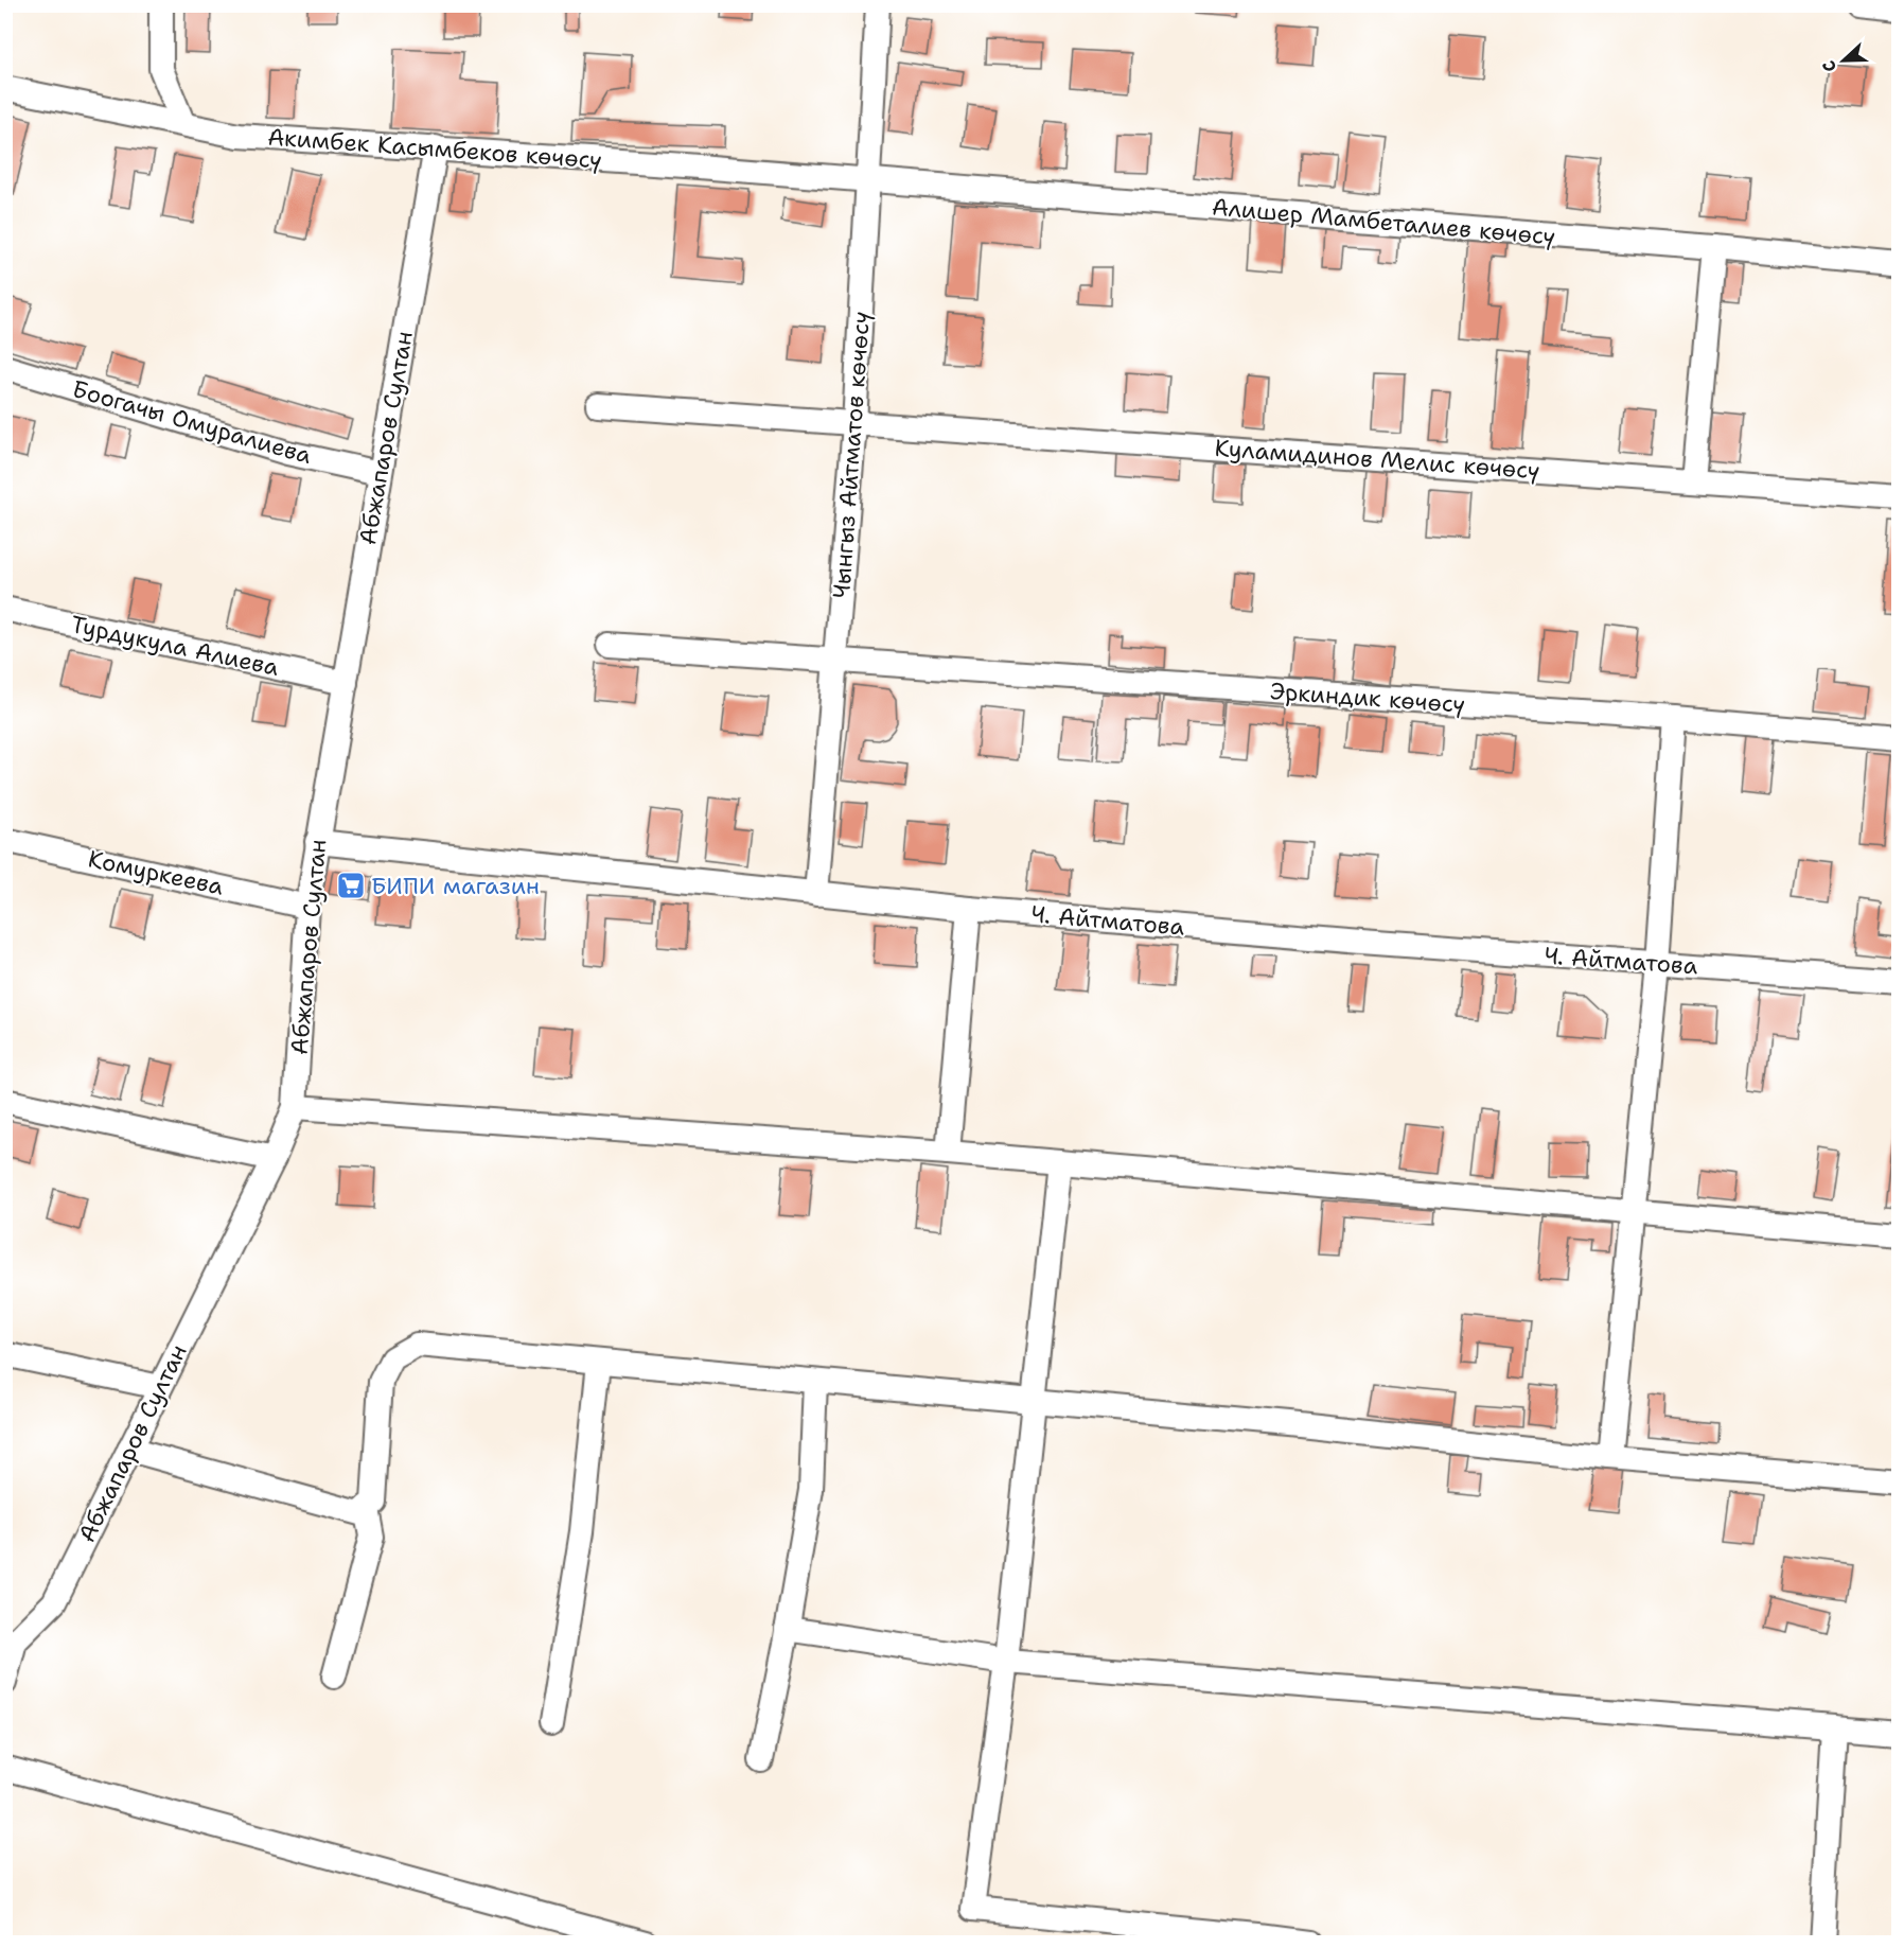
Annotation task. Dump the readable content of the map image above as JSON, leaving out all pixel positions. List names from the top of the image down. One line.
{"streets":{"street":["Акимбек Касымбеков көчөсү","Алишер Мамбеталиев көчөсү","Боогачы Омуралиева","Абжапаров Султан","Чынгыз Айтматов көчөсү","Куламидинов Мелис көчөсү","Турдукула Алиева","Эркиндик көчөсү","Комуркеева","Ч. Айтматова"]},"crossings":[["Акимбек Касымбеков көчөсү","Алишер Мамбеталиев көчөсү"],["Акимбек Касымбеков көчөсү","Абжапаров Султан"],["Акимбек Касымбеков көчөсү","Чынгыз Айтматов көчөсү"],["Алишер Мамбеталиев көчөсү","Чынгыз Айтматов көчөсү"],["Боогачы Омуралиева","Абжапаров Султан"],["Абжапаров Султан","Турдукула Алиева"],["Абжапаров Султан","Комуркеева"],["Абжапаров Султан","Ч. Айтматова"],["Чынгыз Айтматов көчөсү","Куламидинов Мелис көчөсү"],["Чынгыз Айтматов көчөсү","Эркиндик көчөсү"],["Чынгыз Айтматов көчөсү","Ч. Айтматова"]],"places":{"supermarket":["БИПИ магазин"]},"north":"left"}
